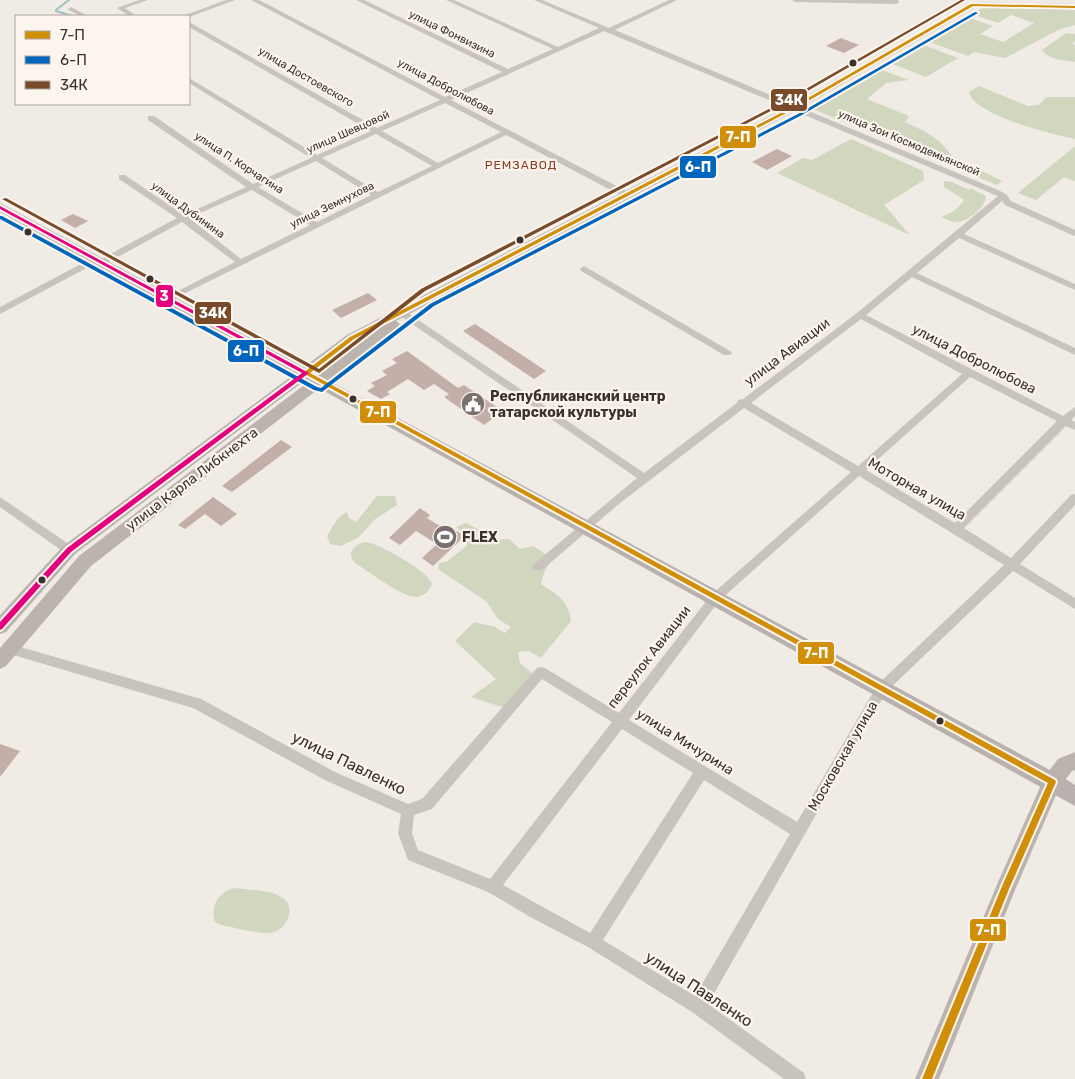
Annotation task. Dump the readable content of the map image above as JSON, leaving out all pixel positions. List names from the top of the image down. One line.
{"streets":{"main road":["улица Карла Либкнехта"],"street":["улица Фонвизина","улица Достоевского","улица Добролюбова","улица Шевцовой","улица Зои Космодемьянской","улица П. Корчагина","улица Земнухова","улица Дубинина","улица Авиации","Моторная улица","переулок Авиации","улица Мичурина","Московская улица","улица Павленко"]},"crossings":[["улица Фонвизина","улица Шевцовой"],["улица Достоевского","улица Шевцовой"],["улица Достоевского","улица Земнухова"],["улица Добролюбова","улица Шевцовой"],["улица Добролюбова","улица Земнухова"],["улица Добролюбова","улица Авиации"],["улица Добролюбова","улица Карла Либкнехта"],["улица Добролюбова","переулок Авиации"],["улица Шевцовой","улица Зои Космодемьянской"],["улица Шевцовой","улица П. Корчагина"],["улица Шевцовой","улица Дубинина"],["улица Зои Космодемьянской","улица Авиации"],["улица Зои Космодемьянской","улица Карла Либкнехта"],["улица П. Корчагина","улица Земнухова"],["улица Земнухова","улица Дубинина"],["улица Авиации","Моторная улица"],["улица Карла Либкнехта","улица Павленко"],["Моторная улица","переулок Авиации"],["Моторная улица","Московская улица"],["переулок Авиации","улица Мичурина"],["переулок Авиации","улица Павленко"],["улица Мичурина","Московская улица"],["улица Мичурина","улица Павленко"],["Московская улица","улица Павленко"]],"districts":["РЕМЗАВОД"],"places":{"public building":["Республиканский центр татарской культуры"],"sports":["FLEX"]},"lines":["transit line 34К","transit line 7-П","transit line 6-П","transit line 3"],"legend":["7-П","6-П","34К"]}
